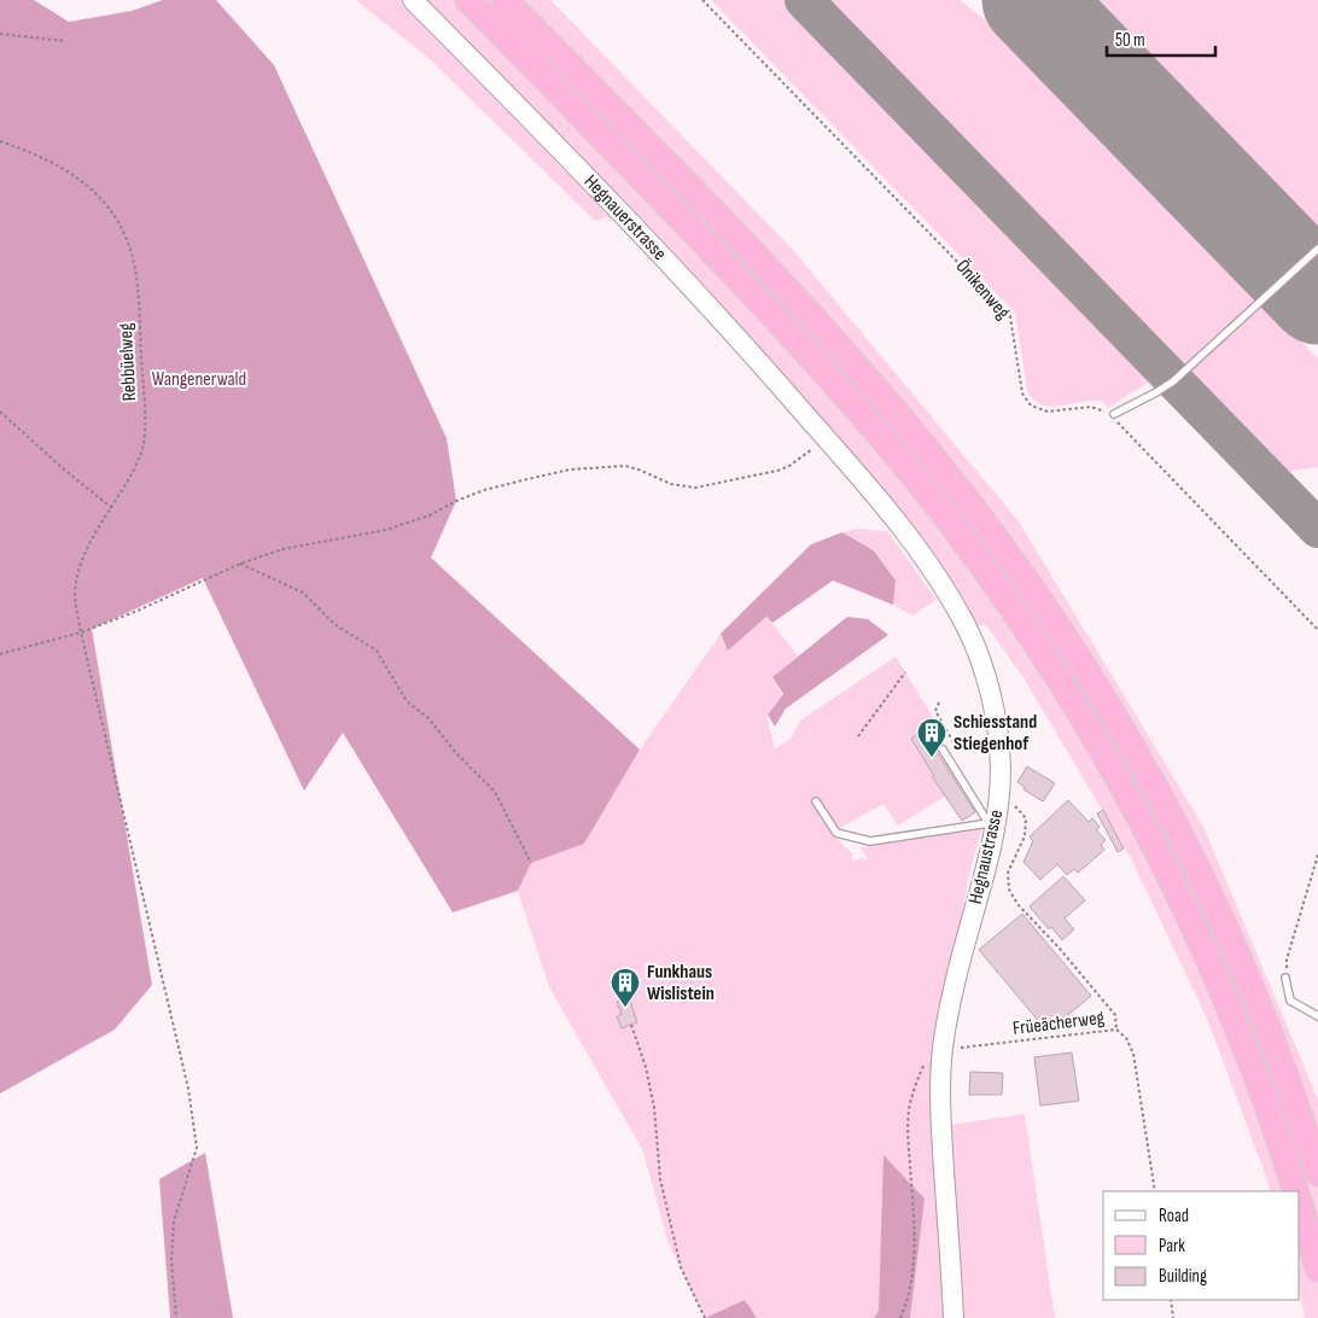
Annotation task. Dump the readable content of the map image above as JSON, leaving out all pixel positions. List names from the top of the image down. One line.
{"streets":{"street":["Hegnauerstrasse","Hegnaustrasse"],"path":["Önikenweg","Rebbüelweg","Früeächerweg"]},"crossings":[["Hegnauerstrasse","Hegnaustrasse"],["Hegnaustrasse","Früeächerweg"]],"parks":["Wangenerwald"],"places":{"building":["Schiesstand Stiegenhof","Funkhaus Wislistein"]},"legend":["Road","Park","Building"],"scale_bar":"50 m"}
